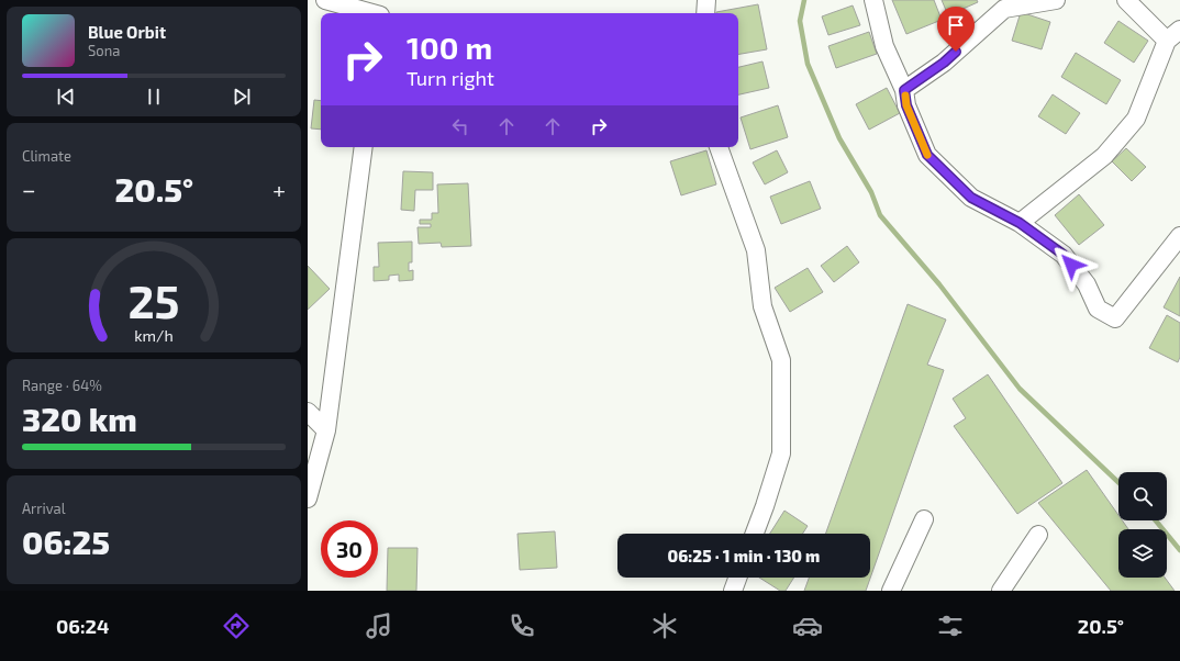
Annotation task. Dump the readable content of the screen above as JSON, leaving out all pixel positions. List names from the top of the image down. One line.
{"page":{"turn":["100 m","Turn right"],"song":["Blue Orbit","Sona"],"tile":["Climate",["Range · 64%","320 km"],["Arrival","06:25"]],"heat":["−","20.5°","+"],"limit":"30","trip":"06:25 · 1 min · 130 m","tabs":["06:24","20.5°"],"gauge":["25","km/h"]}}
